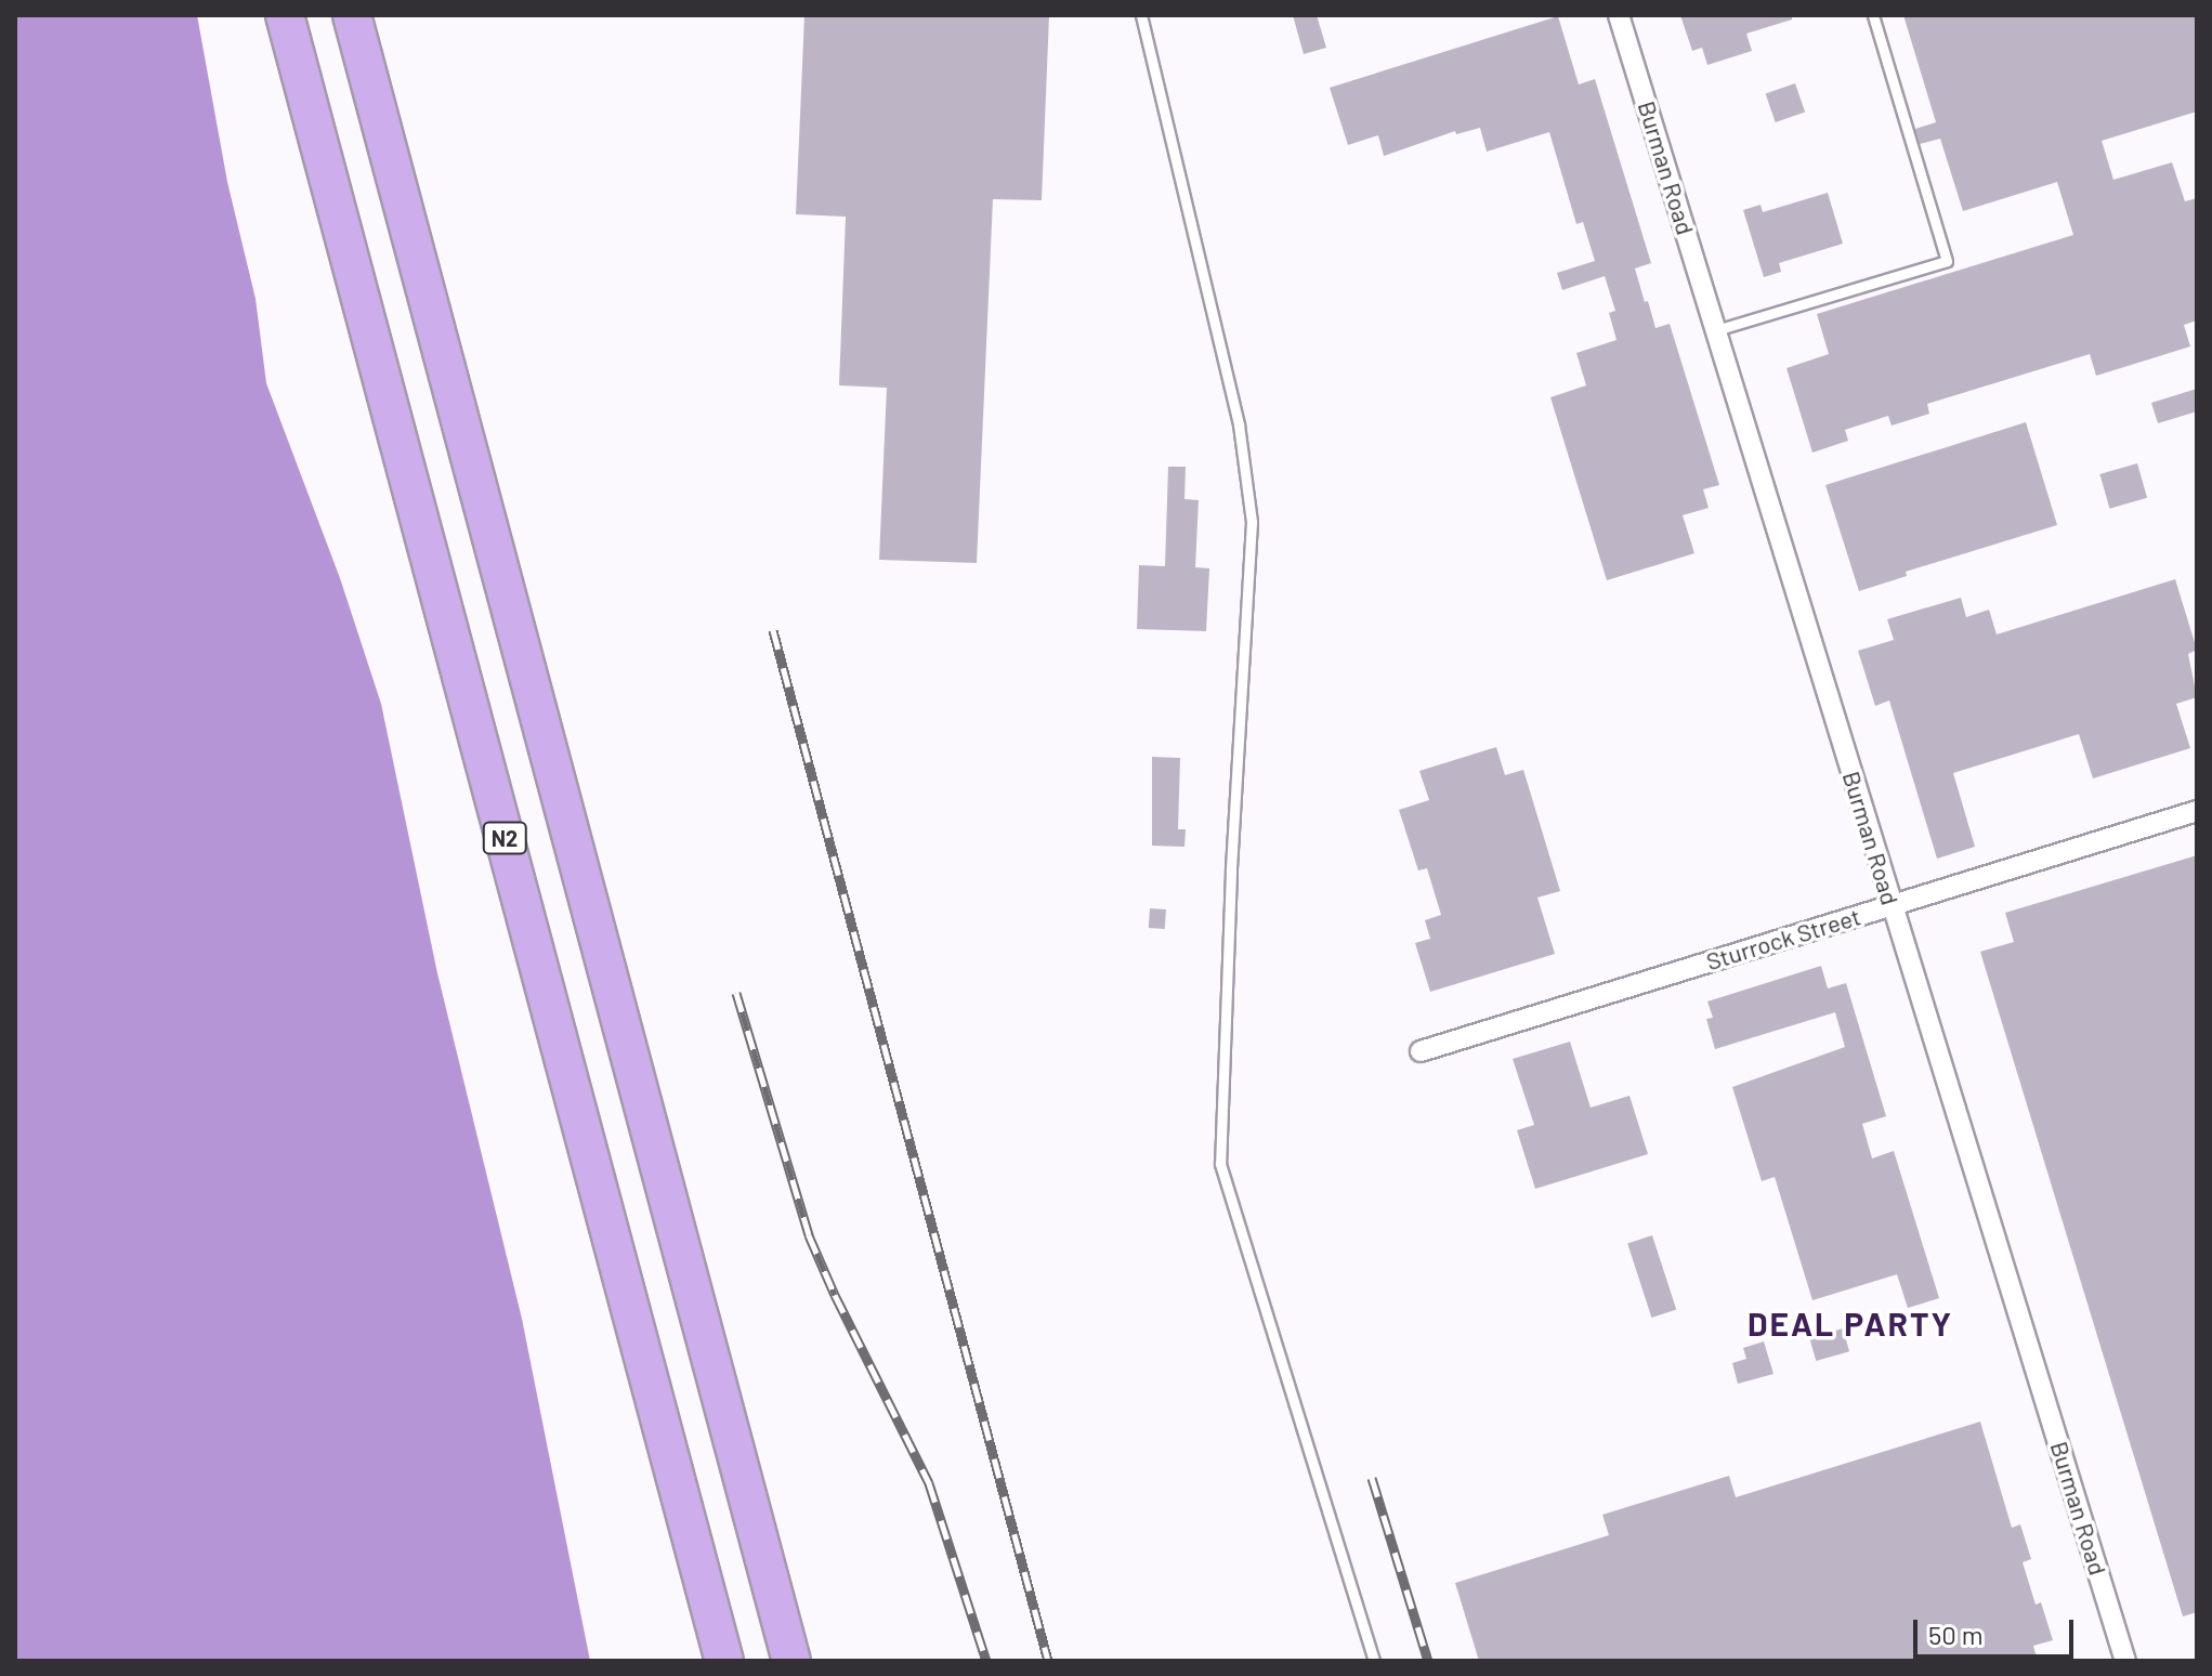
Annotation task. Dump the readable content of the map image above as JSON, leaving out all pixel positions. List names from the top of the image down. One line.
{"streets":{"highway":["N2"],"street":["Burman Road","Sturrock Street"]},"crossings":[["Burman Road","Sturrock Street"]],"districts":["DEAL PARTY"],"scale_bar":"50 m"}
